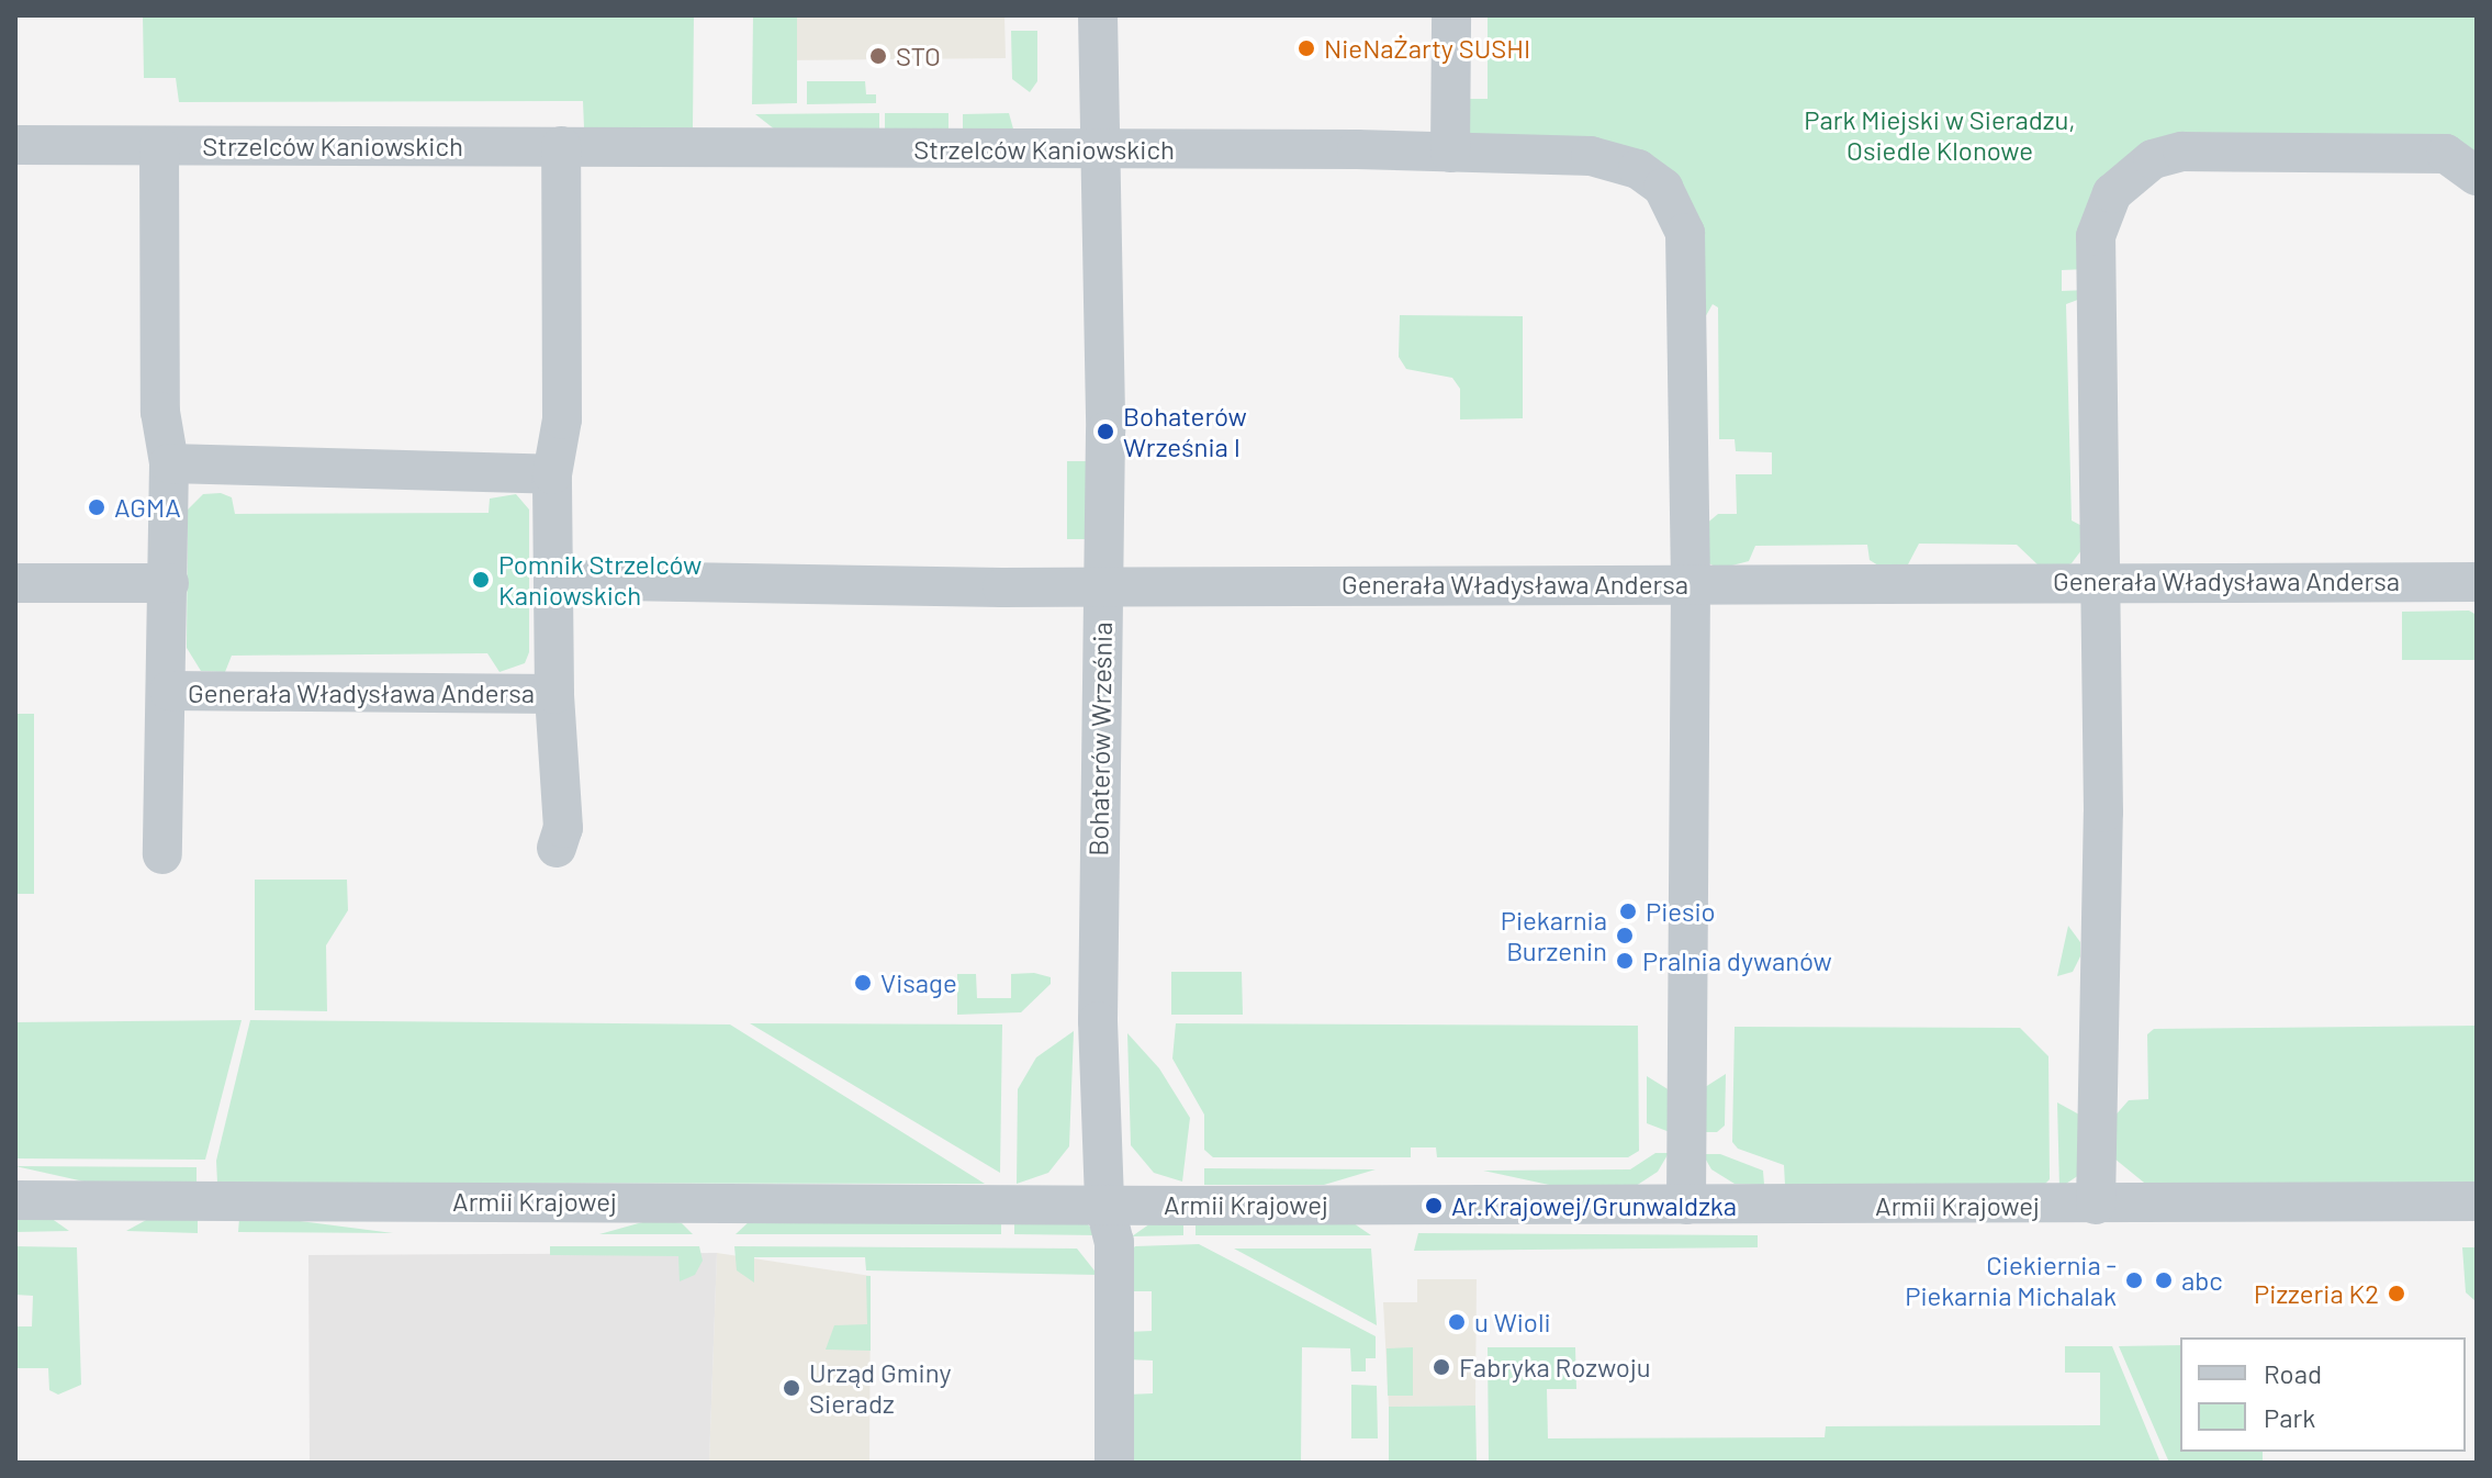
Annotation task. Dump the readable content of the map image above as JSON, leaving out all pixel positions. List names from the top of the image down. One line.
{"streets":{"street":["Strzelców Kaniowskich","Generała Władysława Andersa","Bohaterów Września","Armii Krajowej"]},"crossings":[["Strzelców Kaniowskich","Generała Władysława Andersa"],["Strzelców Kaniowskich","Bohaterów Września"],["Strzelców Kaniowskich","Armii Krajowej"],["Generała Władysława Andersa","Bohaterów Września"],["Bohaterów Września","Armii Krajowej"]],"parks":["Park Miejski w Sieradzu, Osiedle Klonowe"],"places":["NieNaŻarty SUSHI","STO","Bohaterów Września I","AGMA","Pomnik Strzelców Kaniowskich","Piesio","Piekarnia Burzenin","Pralnia dywanów","Visage","Ar.Krajowej/Grunwaldzka","Ciekiernia - Piekarnia Michalak","abc","Pizzeria K2","u Wioli","Fabryka Rozwoju","Urząd Gminy Sieradz"],"legend":["Road","Park"]}
